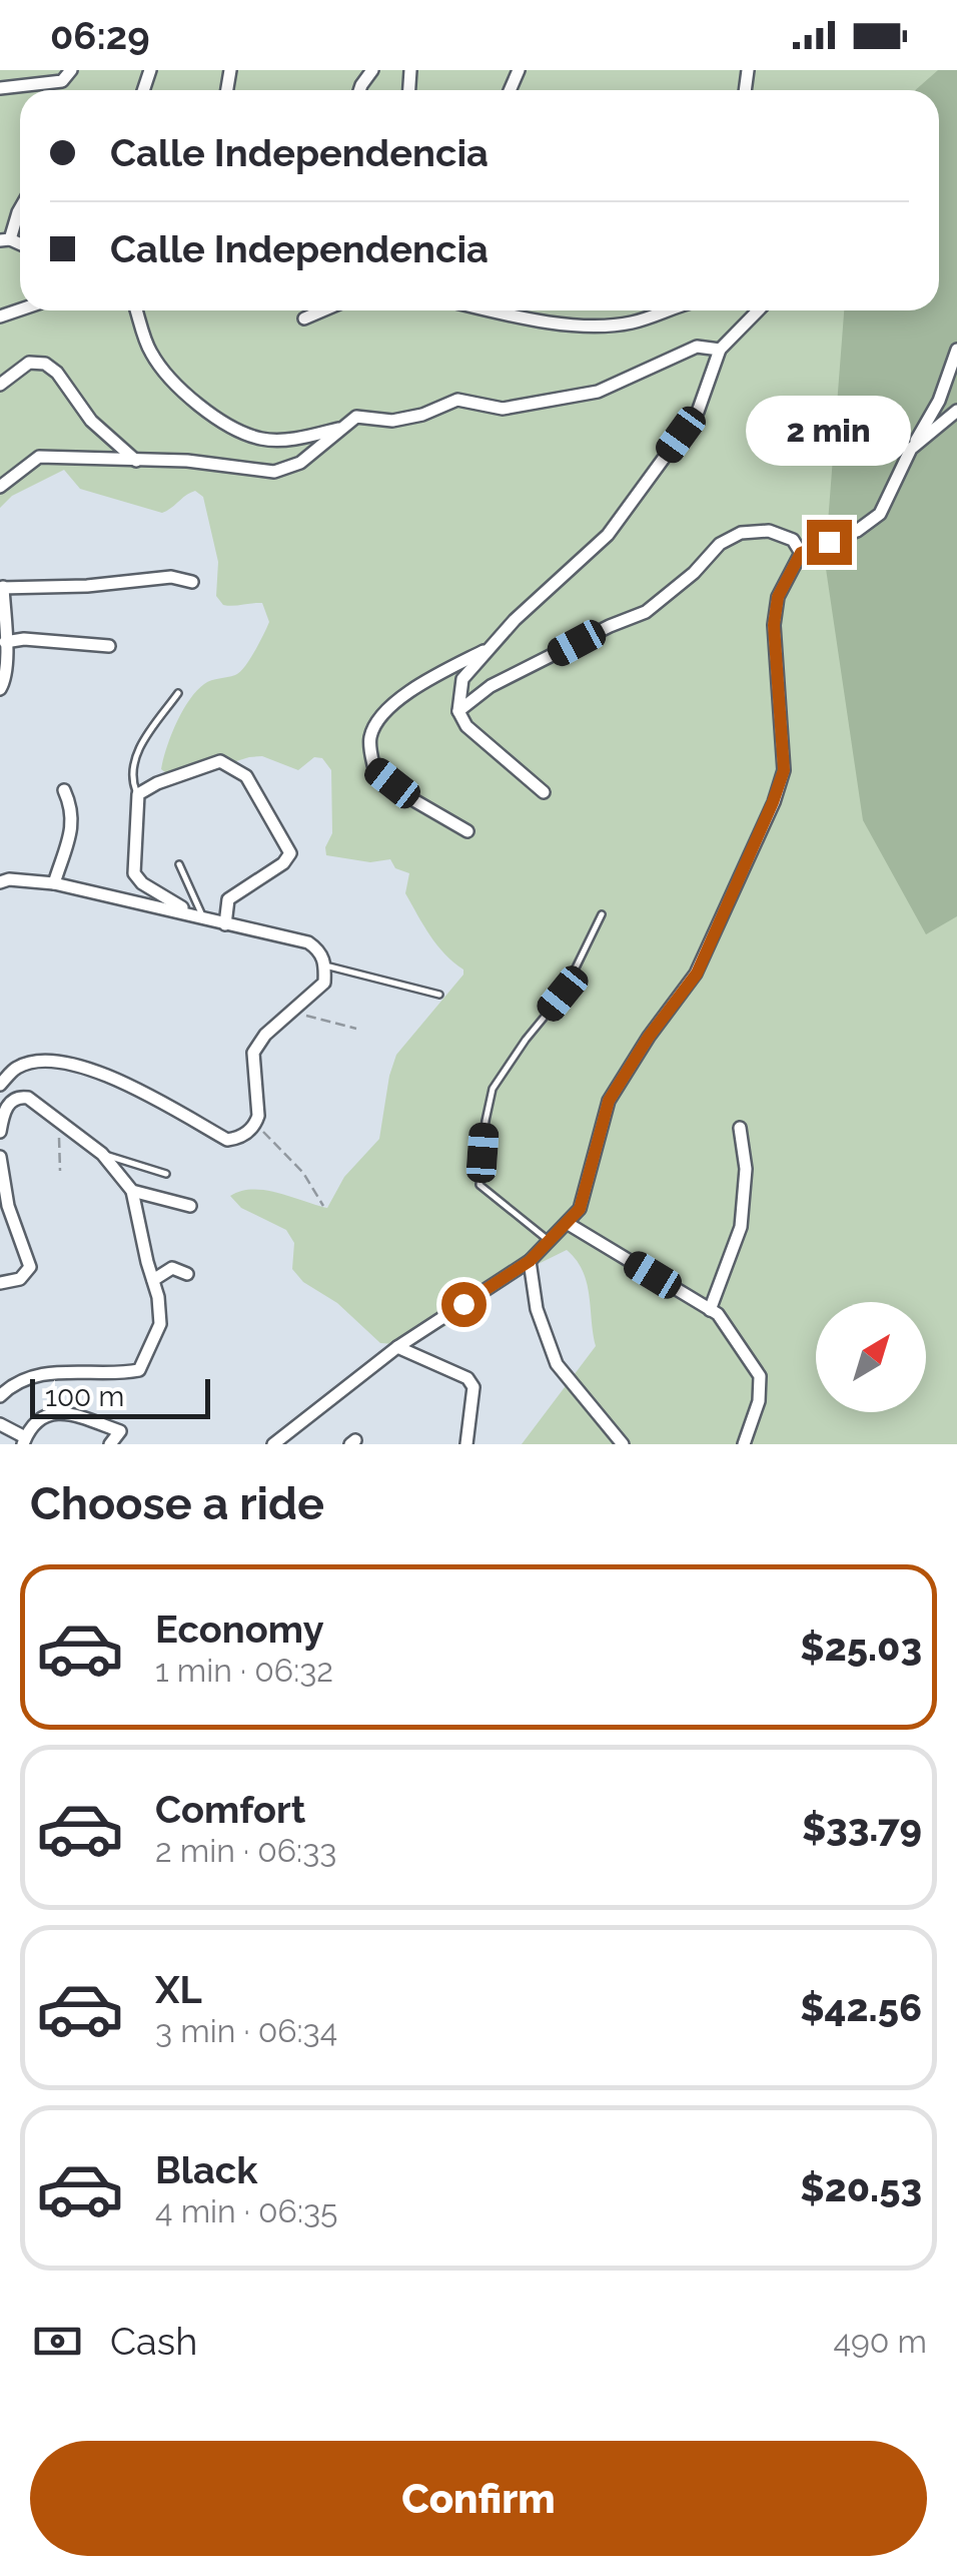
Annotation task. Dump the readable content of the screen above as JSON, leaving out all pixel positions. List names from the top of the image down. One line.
{"scale_bar":"100 m","north":"top right","page":{"status":"06:29","banner":["Calle Independencia","Calle Independencia"],"bubble":"2 min","scale":"100 m","heading":"Choose a ride","list":[{"name":"Economy","note":"1 min · 06:32","value":"$25.03"},{"name":"Comfort","note":"2 min · 06:33","value":"$33.79"},{"name":"XL","note":"3 min · 06:34","value":"$42.56"},{"name":"Black","note":"4 min · 06:35","value":"$20.53"}],"pay":["Cash","490 m"],"buttons":"Confirm"}}
